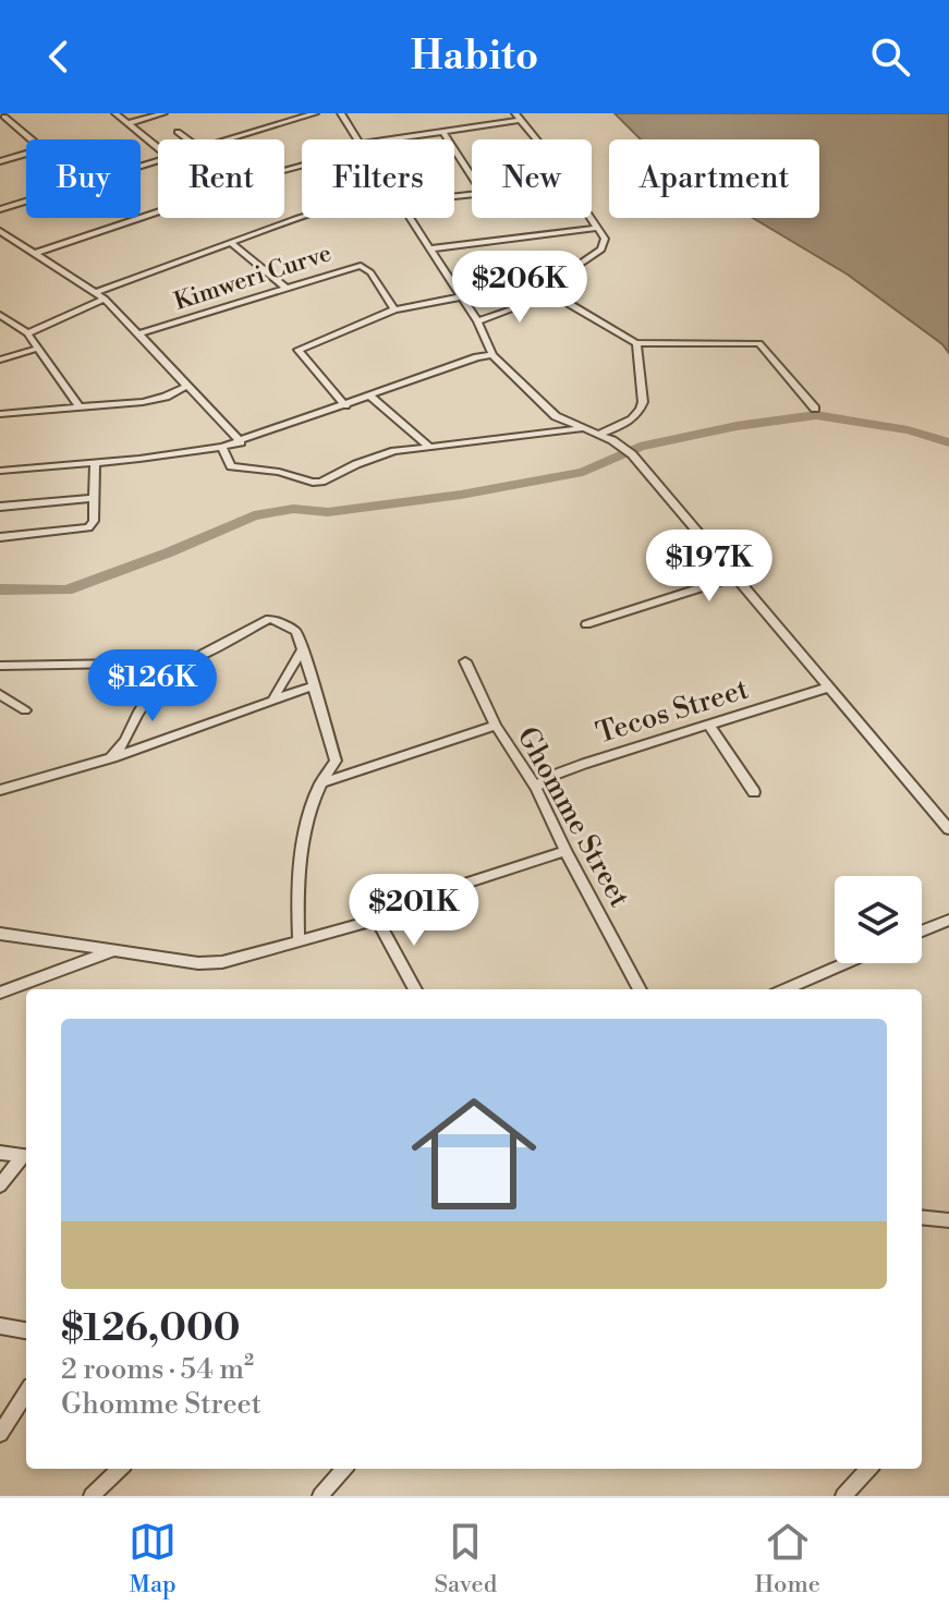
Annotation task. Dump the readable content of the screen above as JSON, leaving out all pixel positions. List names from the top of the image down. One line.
{"streets":{"street":["Kimweri Curve","Tecos Street","Ghomme Street"]},"crossings":[["Tecos Street","Ghomme Street"]],"page":{"header":"Habito","chip":["Buy","Rent","Filters","New","Apartment"],"price":["$206K","$197K","$126K","$201K"],"list":[{"name":"$126,000","note":"2 rooms · 54 m² · Ghomme Street"}],"tabs":["Map","Saved","Home"]}}
